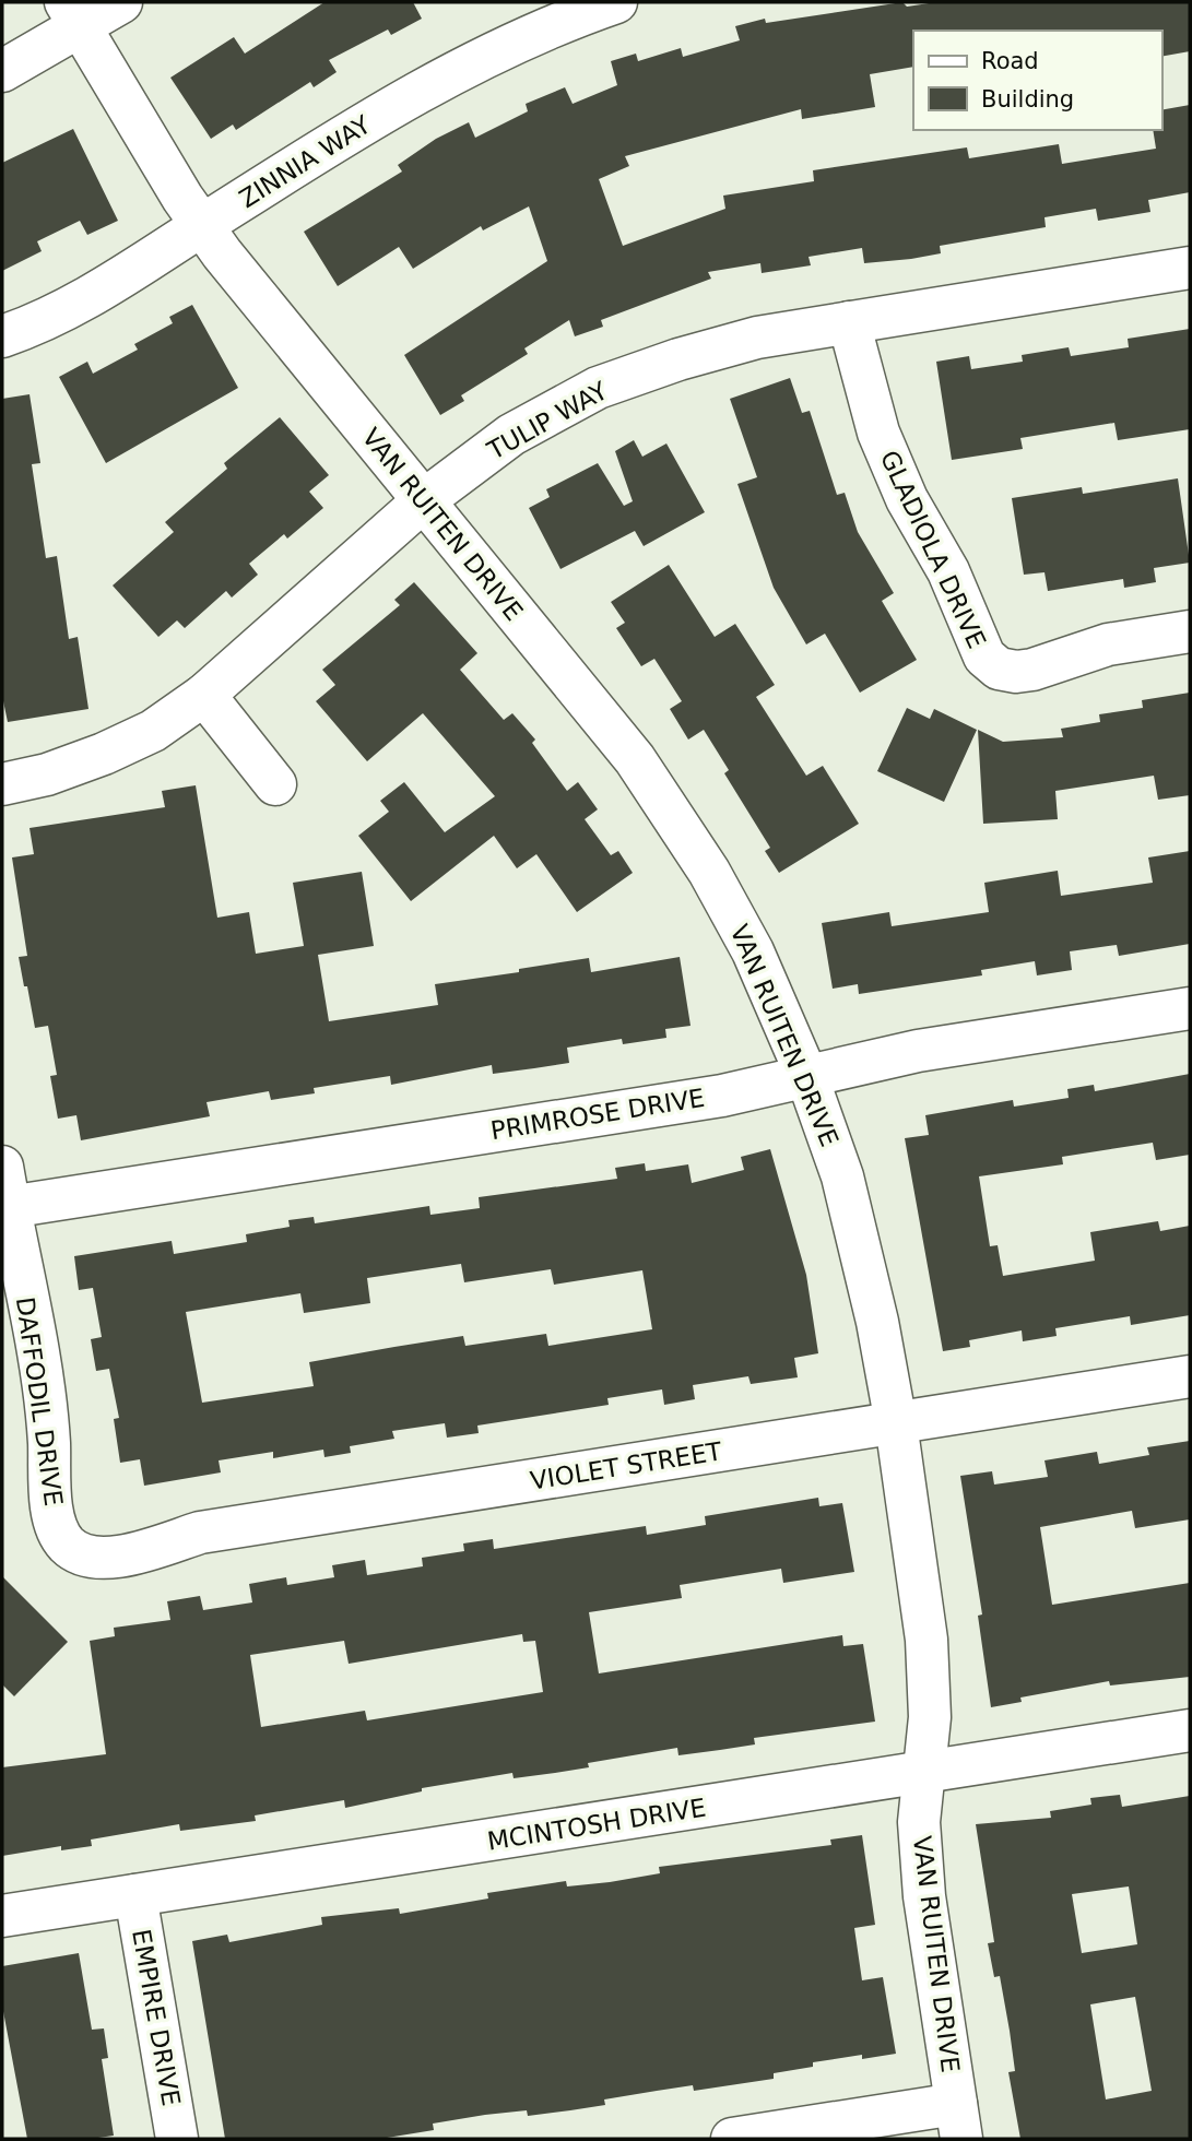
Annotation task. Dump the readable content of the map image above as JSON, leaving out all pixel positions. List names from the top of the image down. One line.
{"streets":{"street":["ZINNIA WAY","TULIP WAY","VAN RUITEN DRIVE","GLADIOLA DRIVE","PRIMROSE DRIVE","DAFFODIL DRIVE","VIOLET STREET","MCINTOSH DRIVE","EMPIRE DRIVE"]},"crossings":[["ZINNIA WAY","VAN RUITEN DRIVE"],["TULIP WAY","VAN RUITEN DRIVE"],["TULIP WAY","GLADIOLA DRIVE"],["VAN RUITEN DRIVE","PRIMROSE DRIVE"],["VAN RUITEN DRIVE","VIOLET STREET"],["VAN RUITEN DRIVE","MCINTOSH DRIVE"],["PRIMROSE DRIVE","DAFFODIL DRIVE"],["DAFFODIL DRIVE","VIOLET STREET"],["MCINTOSH DRIVE","EMPIRE DRIVE"]],"legend":["Road","Building"]}
